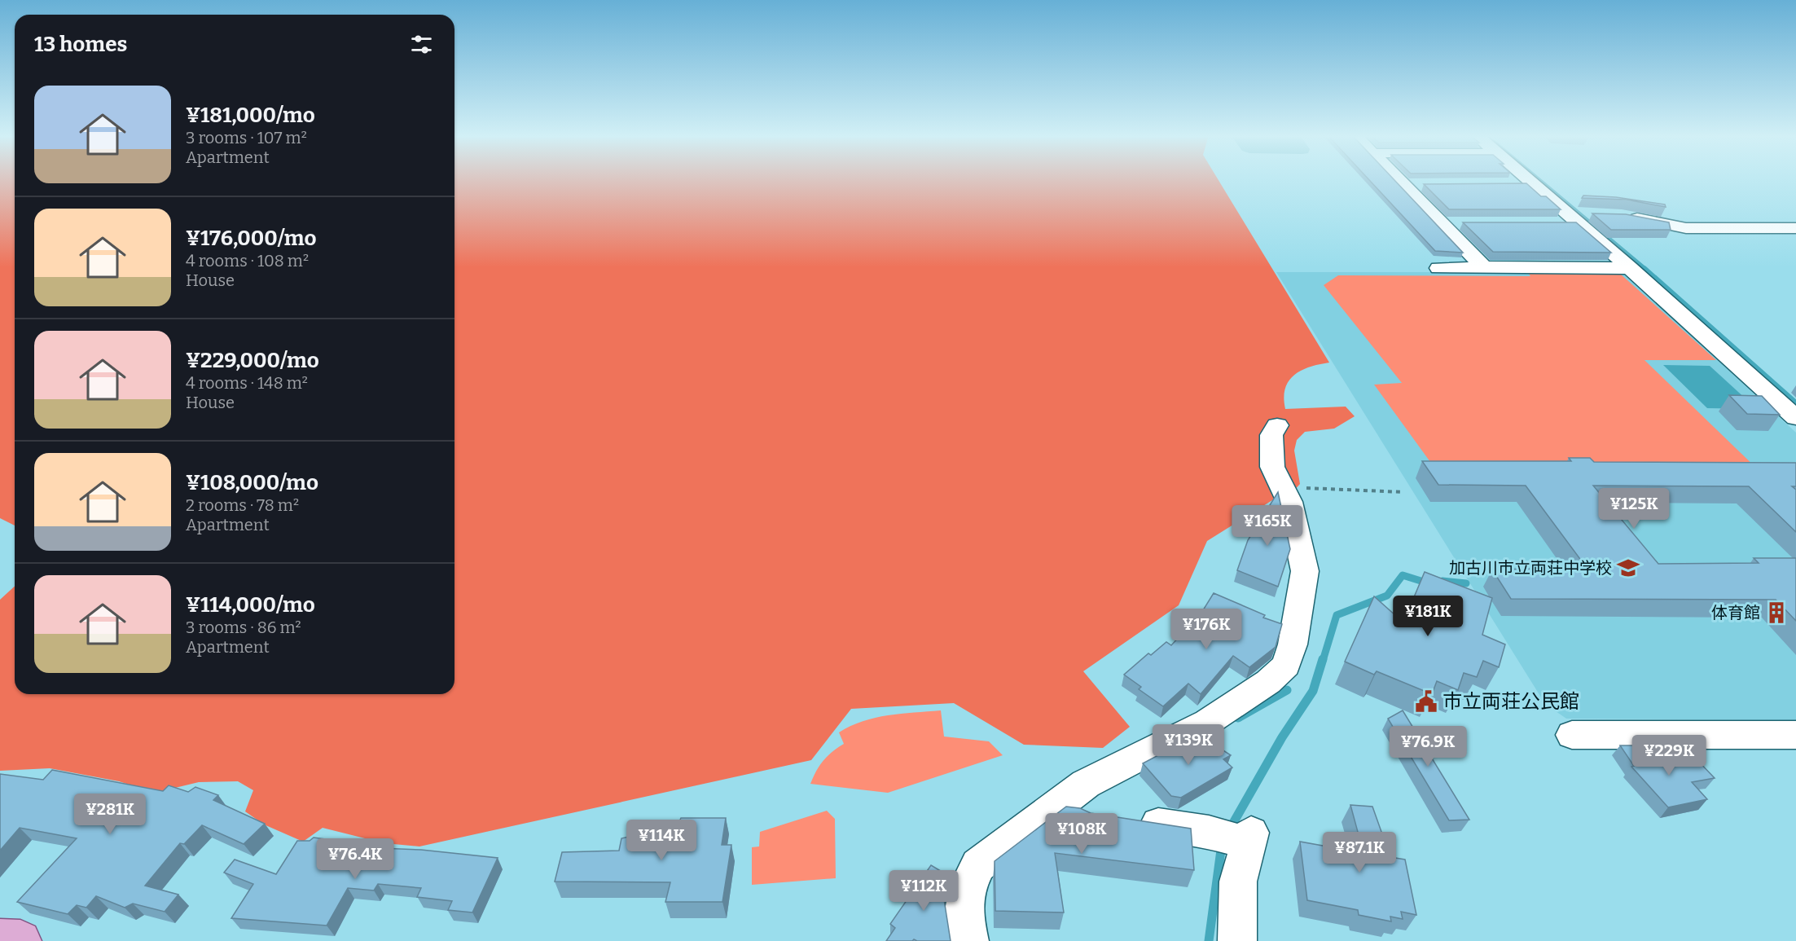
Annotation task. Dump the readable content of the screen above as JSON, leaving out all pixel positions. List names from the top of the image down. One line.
{"places":{"school or university":["加古川市立両荘中学校"],"building":["体育館"],"public building":["市立両荘公民館"]},"page":{"heading":"13 homes","list":[{"name":"¥181,000/mo","note":"3 rooms · 107 m² · Apartment"},{"name":"¥176,000/mo","note":"4 rooms · 108 m² · House"},{"name":"¥229,000/mo","note":"4 rooms · 148 m² · House"},{"name":"¥108,000/mo","note":"2 rooms · 78 m² · Apartment"},{"name":"¥114,000/mo","note":"3 rooms · 86 m² · Apartment"}],"price":["¥125K","¥165K","¥181K","¥176K","¥139K","¥76.9K","¥229K","¥281K","¥108K","¥114K","¥87.1K","¥76.4K","¥112K"]}}
